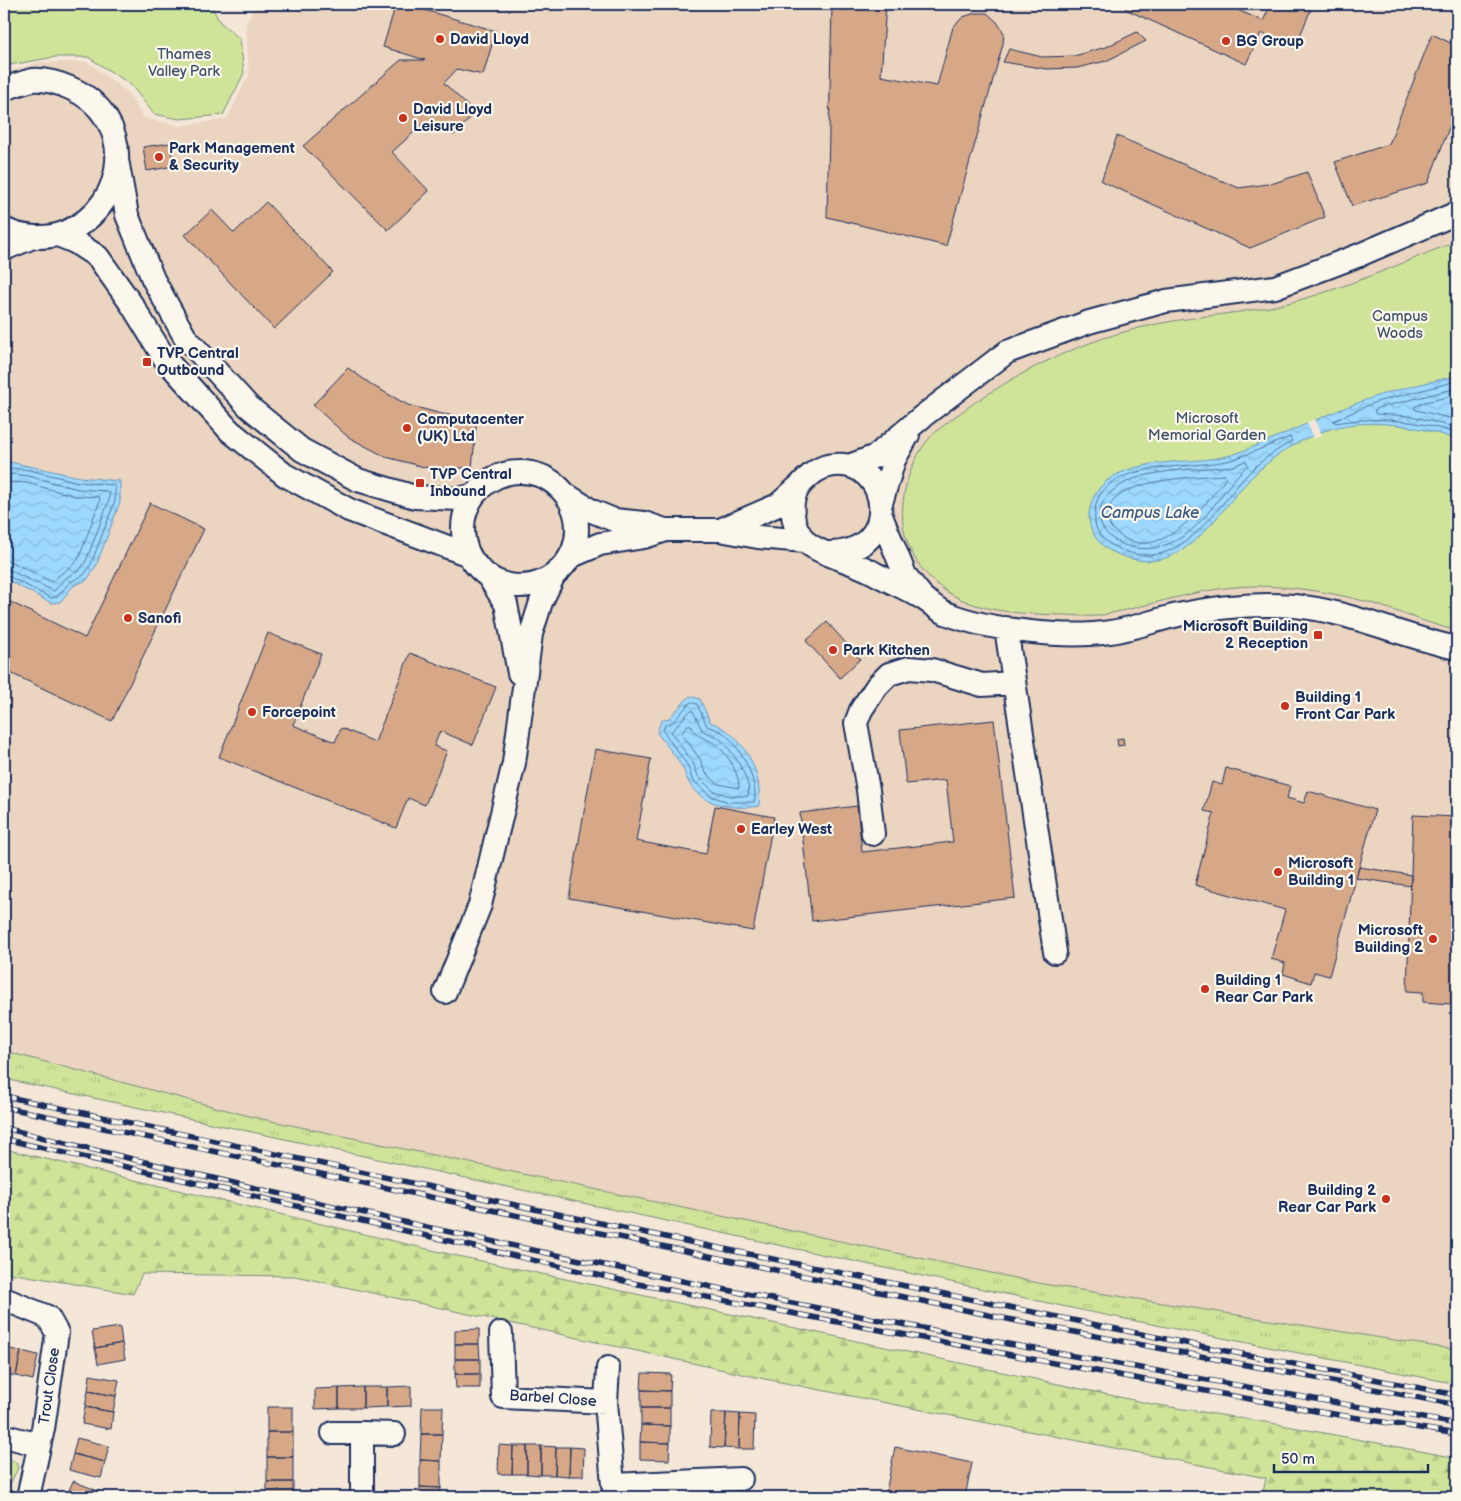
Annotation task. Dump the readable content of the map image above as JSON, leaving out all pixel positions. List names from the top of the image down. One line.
{"streets":{"street":["Trout Close","Barbel Close"]},"water":["Campus Lake"],"parks":["Thames Valley Park","Campus Woods","Microsoft Memorial Garden"],"places":{"other":["David Lloyd","BG Group","David Lloyd Leisure","Park Management & Security","Computacenter (UK) Ltd","Sanofi","Park Kitchen","Building 1 Front Car Park","Forcepoint","Earley West","Microsoft Building 1","Microsoft Building 2","Building 1 Rear Car Park","Building 2 Rear Car Park"],"transit":["TVP Central Outbound","TVP Central Inbound","Microsoft Building 2 Reception"]},"scale_bar":"50 m"}
